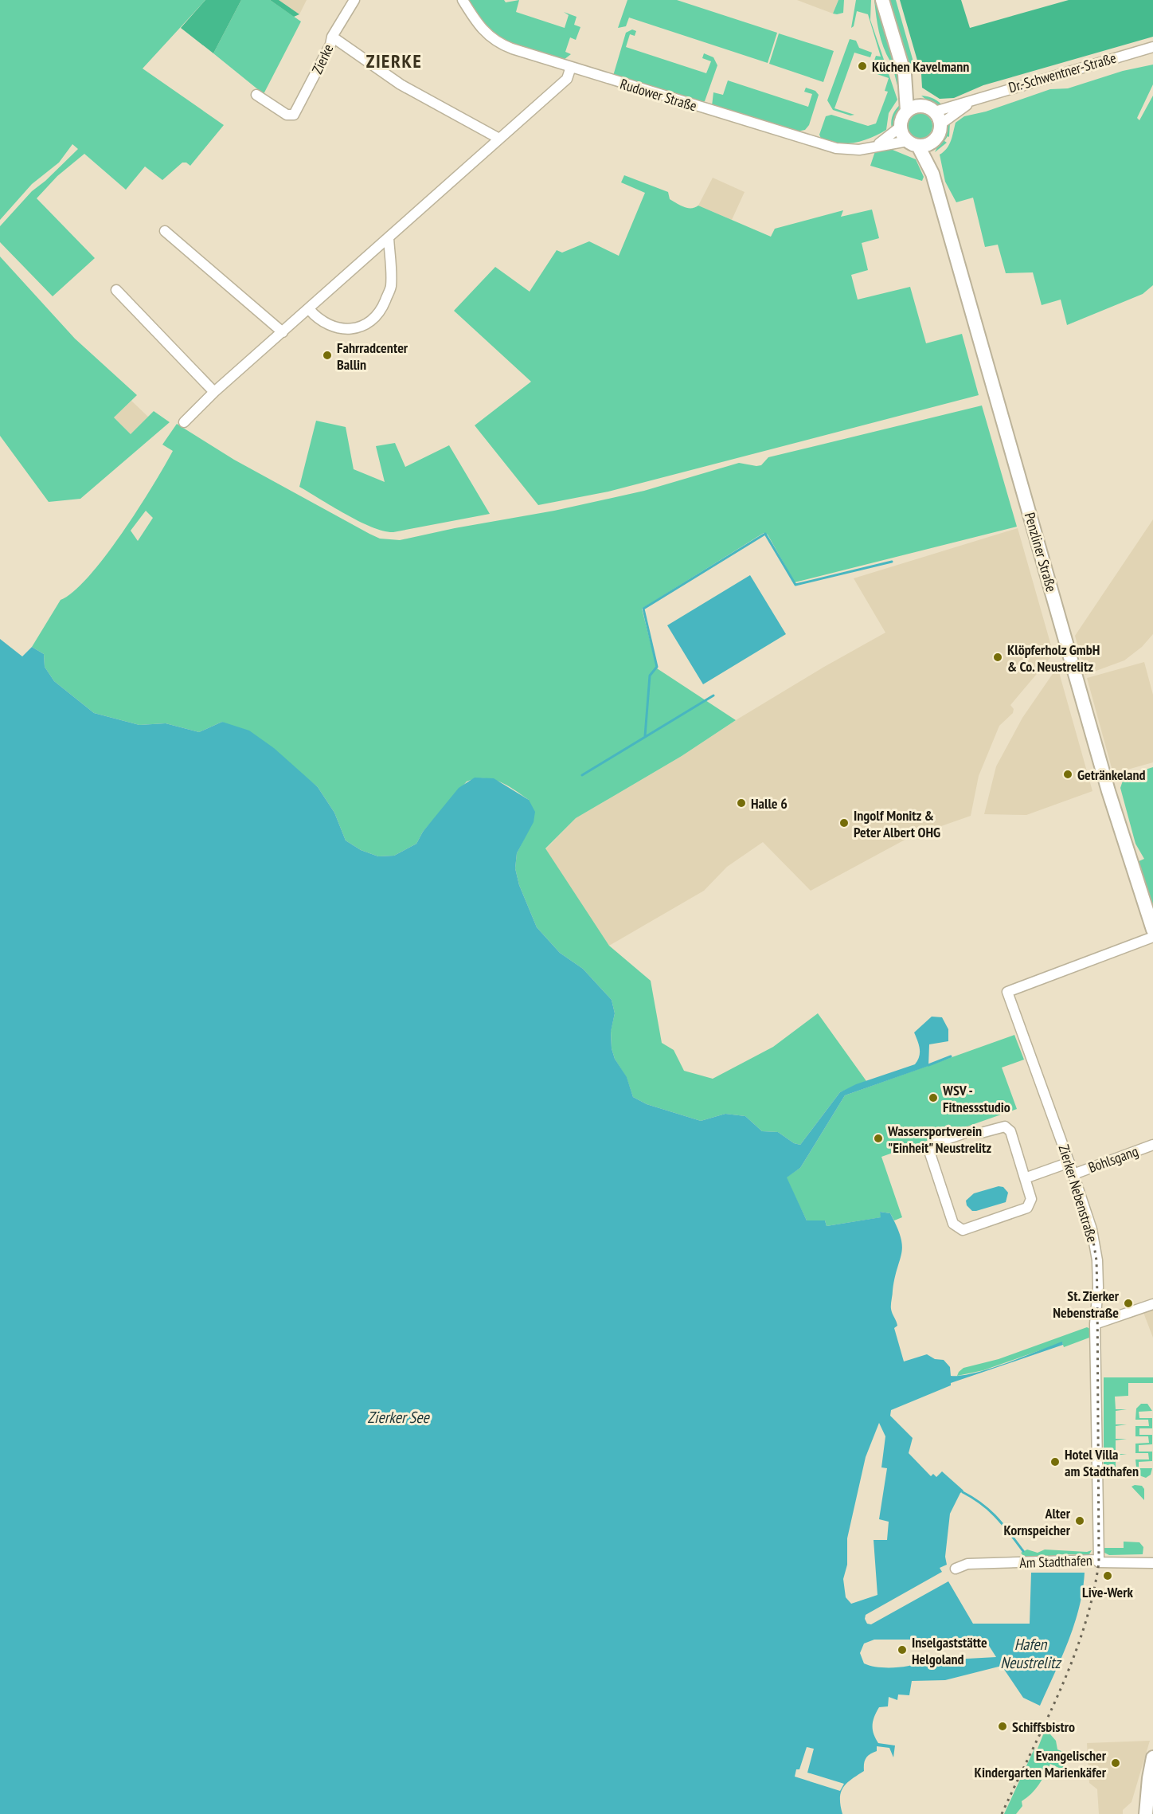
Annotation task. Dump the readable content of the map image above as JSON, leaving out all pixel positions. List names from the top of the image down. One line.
{"streets":{"main road":["Penzliner Straße"],"street":["Zierke","Dr.-Schwentner-Straße","Rudower Straße","Bohlsgang","Zierker Nebenstraße","Am Stadthafen"]},"crossings":[["Dr.-Schwentner-Straße","Rudower Straße"],["Dr.-Schwentner-Straße","Penzliner Straße"],["Rudower Straße","Penzliner Straße"],["Bohlsgang","Zierker Nebenstraße"],["Zierker Nebenstraße","Am Stadthafen"]],"districts":["ZIERKE"],"water":["Zierker See","Hafen Neustrelitz"],"places":["Küchen Kavelmann","Fahrradcenter Ballin","Klöpferholz GmbH & Co. Neustrelitz","Getränkeland","Halle 6","Ingolf Monitz & Peter Albert OHG","WSV - Fitnessstudio","Wassersportverein \"Einheit\" Neustrelitz","St. Zierker Nebenstraße","Hotel Villa am Stadthafen","Alter Kornspeicher","Live-Werk","Inselgaststätte Helgoland","Schiffsbistro","Evangelischer Kindergarten Marienkäfer"]}
